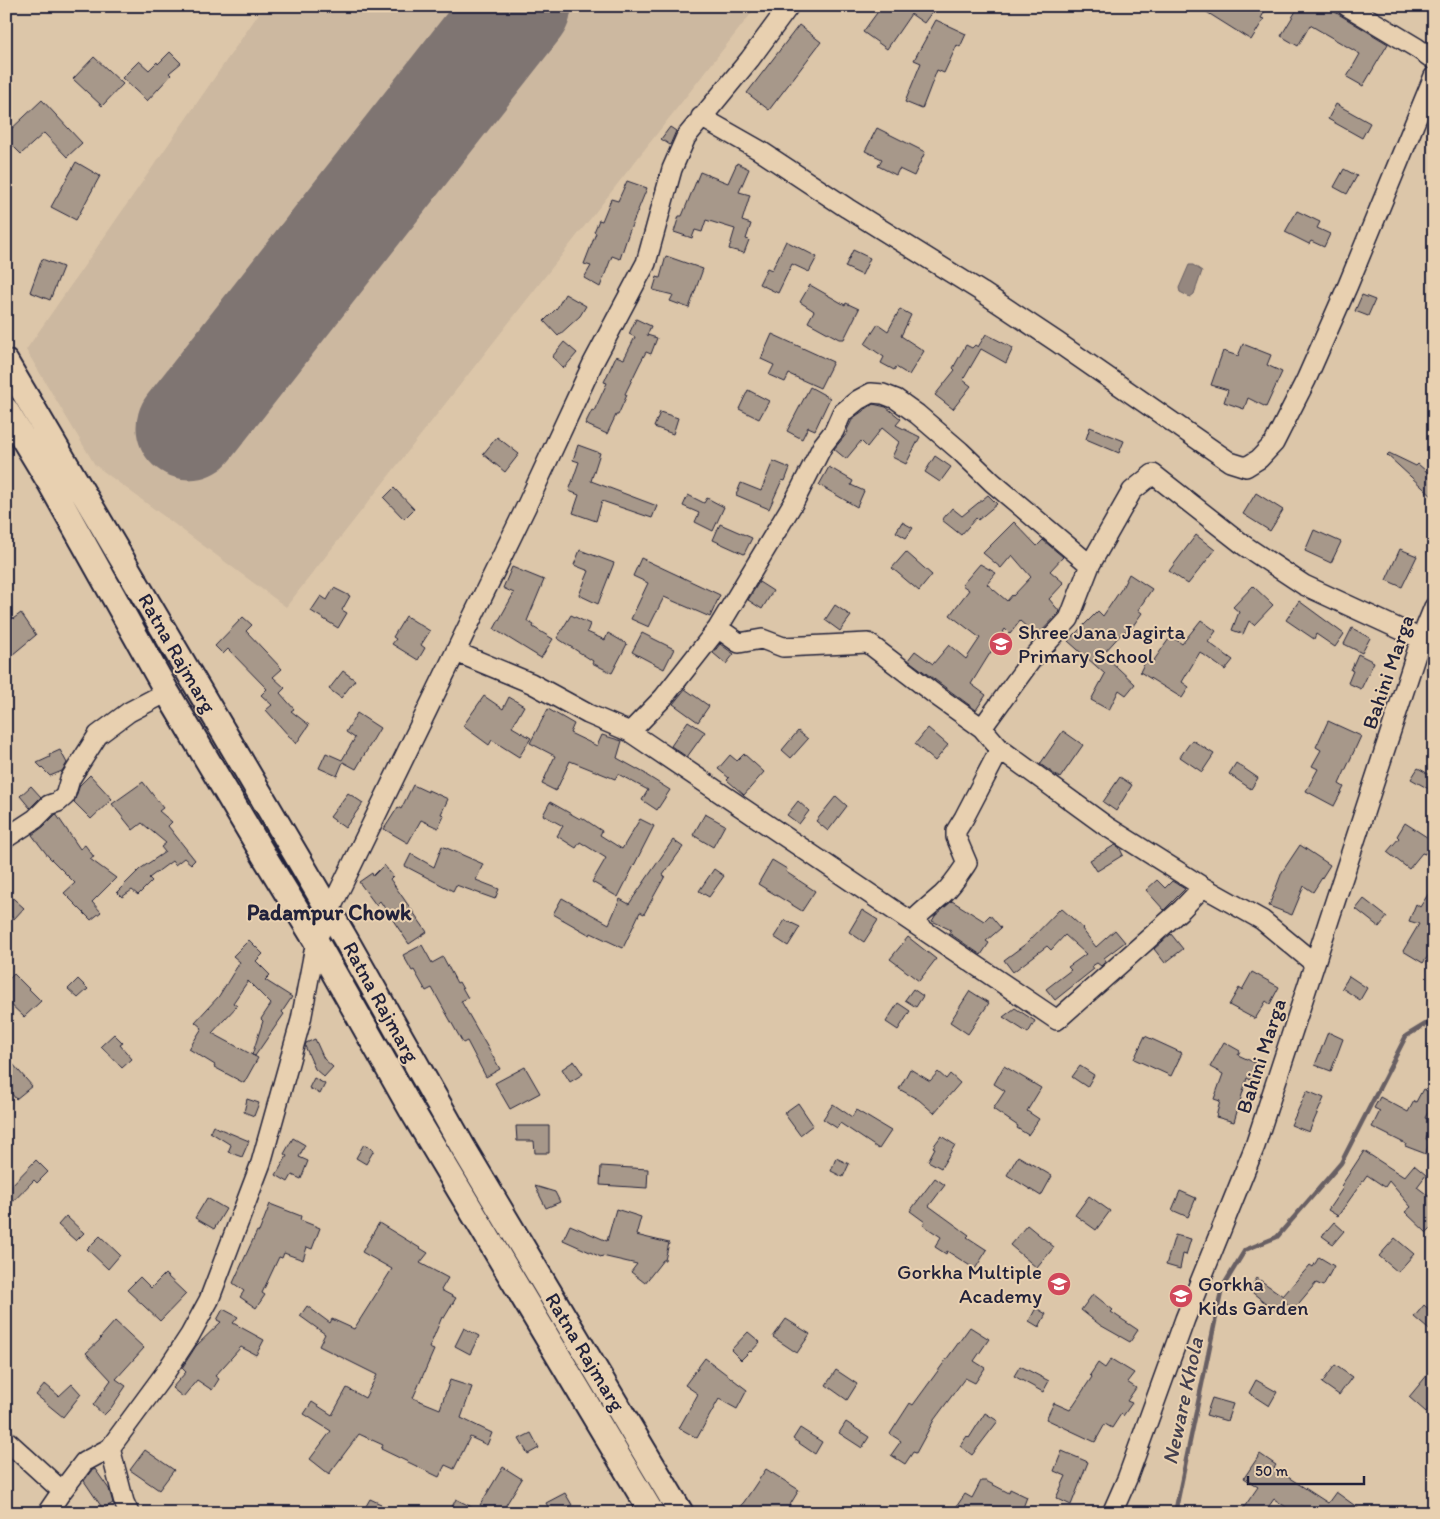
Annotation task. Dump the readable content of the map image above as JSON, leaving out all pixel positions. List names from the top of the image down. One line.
{"streets":{"main road":["Ratna Rajmarg"],"street":["Bahini Marga"]},"districts":["Padampur Chowk"],"water":["Neware Khola"],"places":{"school or university":["Shree Jana Jagirta Primary School","Gorkha Multiple Academy","Gorkha Kids Garden"]},"scale_bar":"50 m"}
